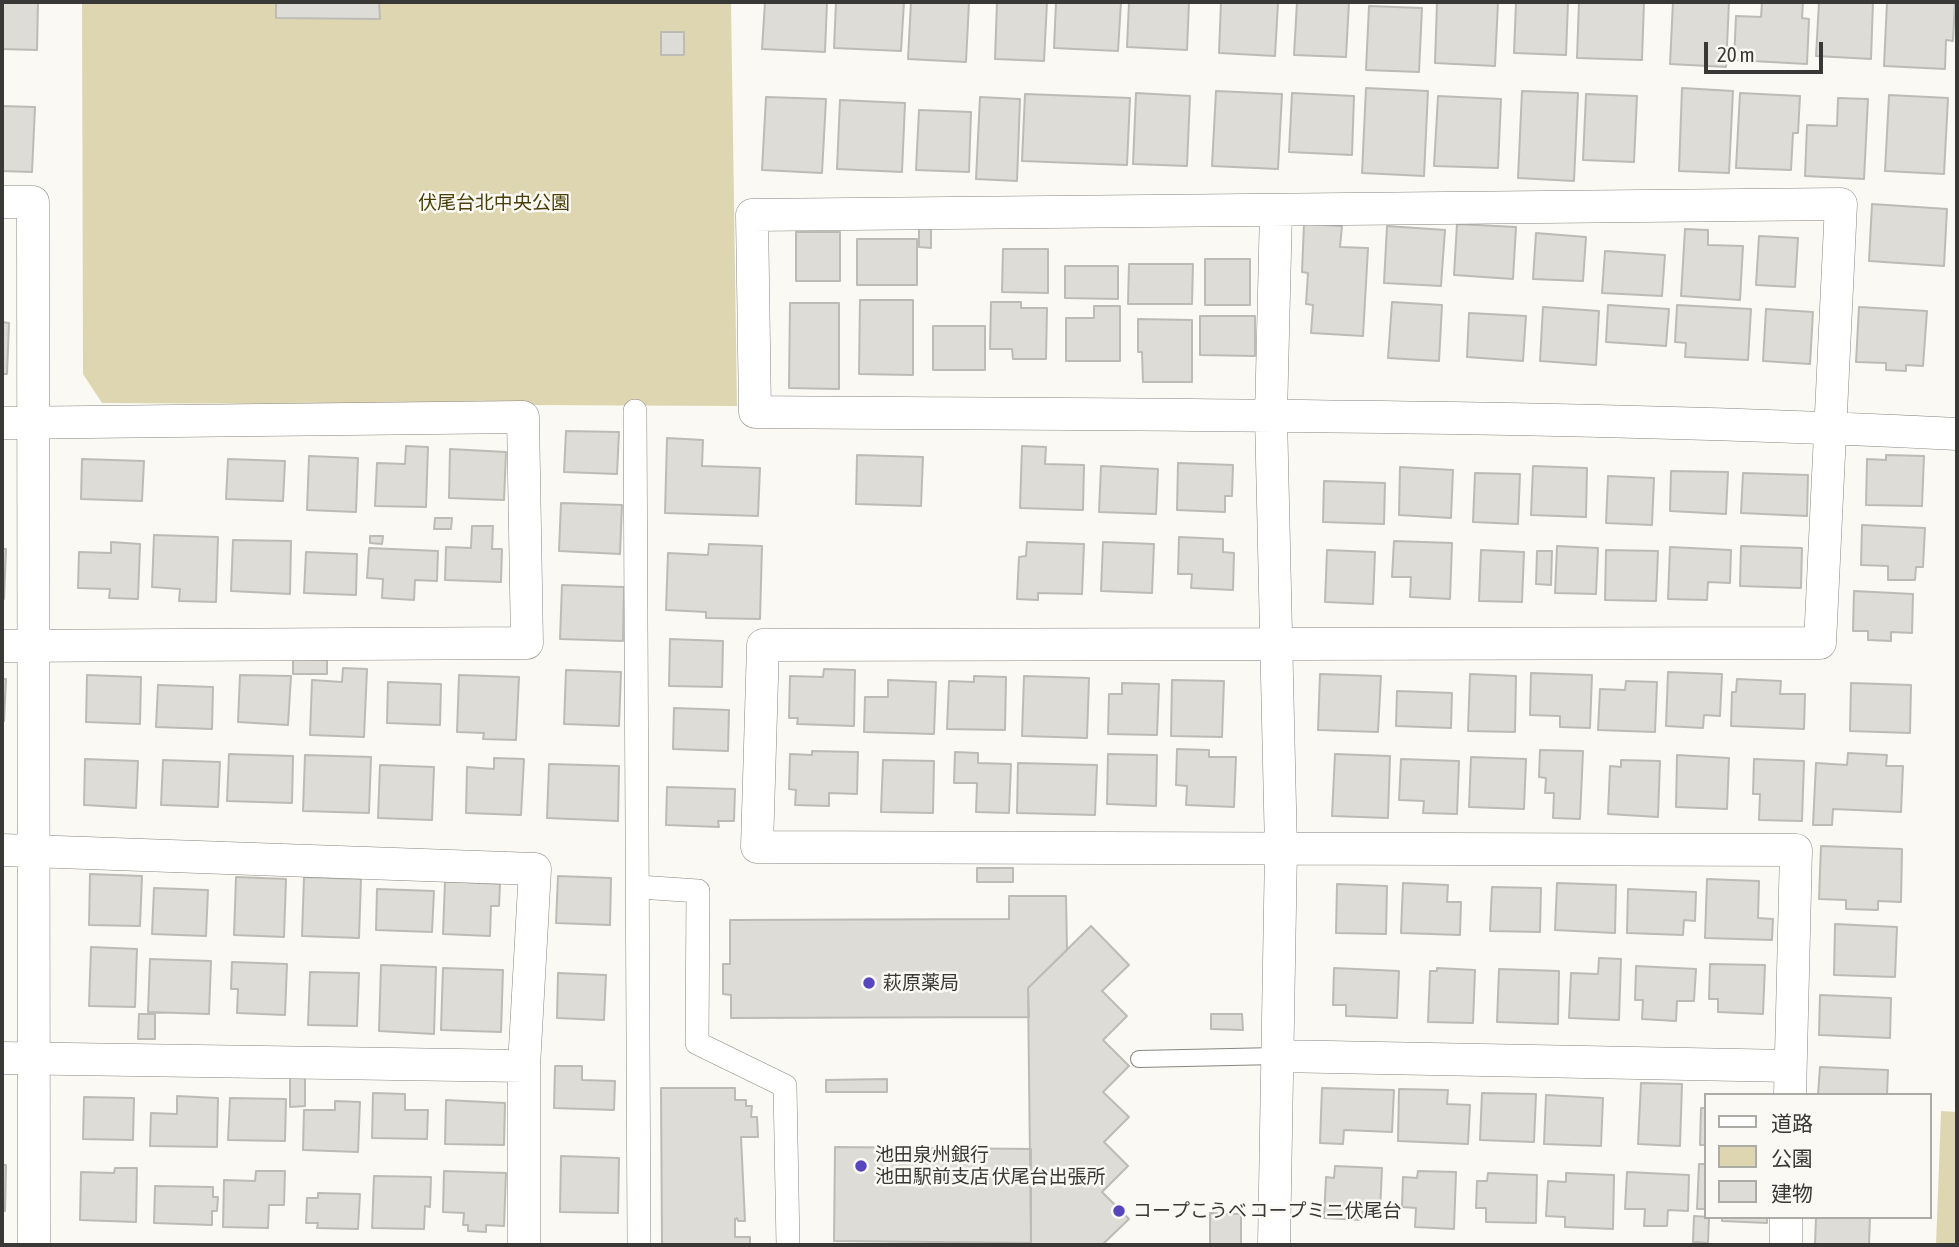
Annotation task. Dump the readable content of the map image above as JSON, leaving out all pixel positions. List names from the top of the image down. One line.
{"parks":["伏尾台北中央公園"],"places":["萩原薬局","池田泉州銀行 池田駅前支店 伏尾台出張所","コープこうべ コープミニ伏尾台"],"legend":["道路","公園","建物"],"scale_bar":"20 m"}
